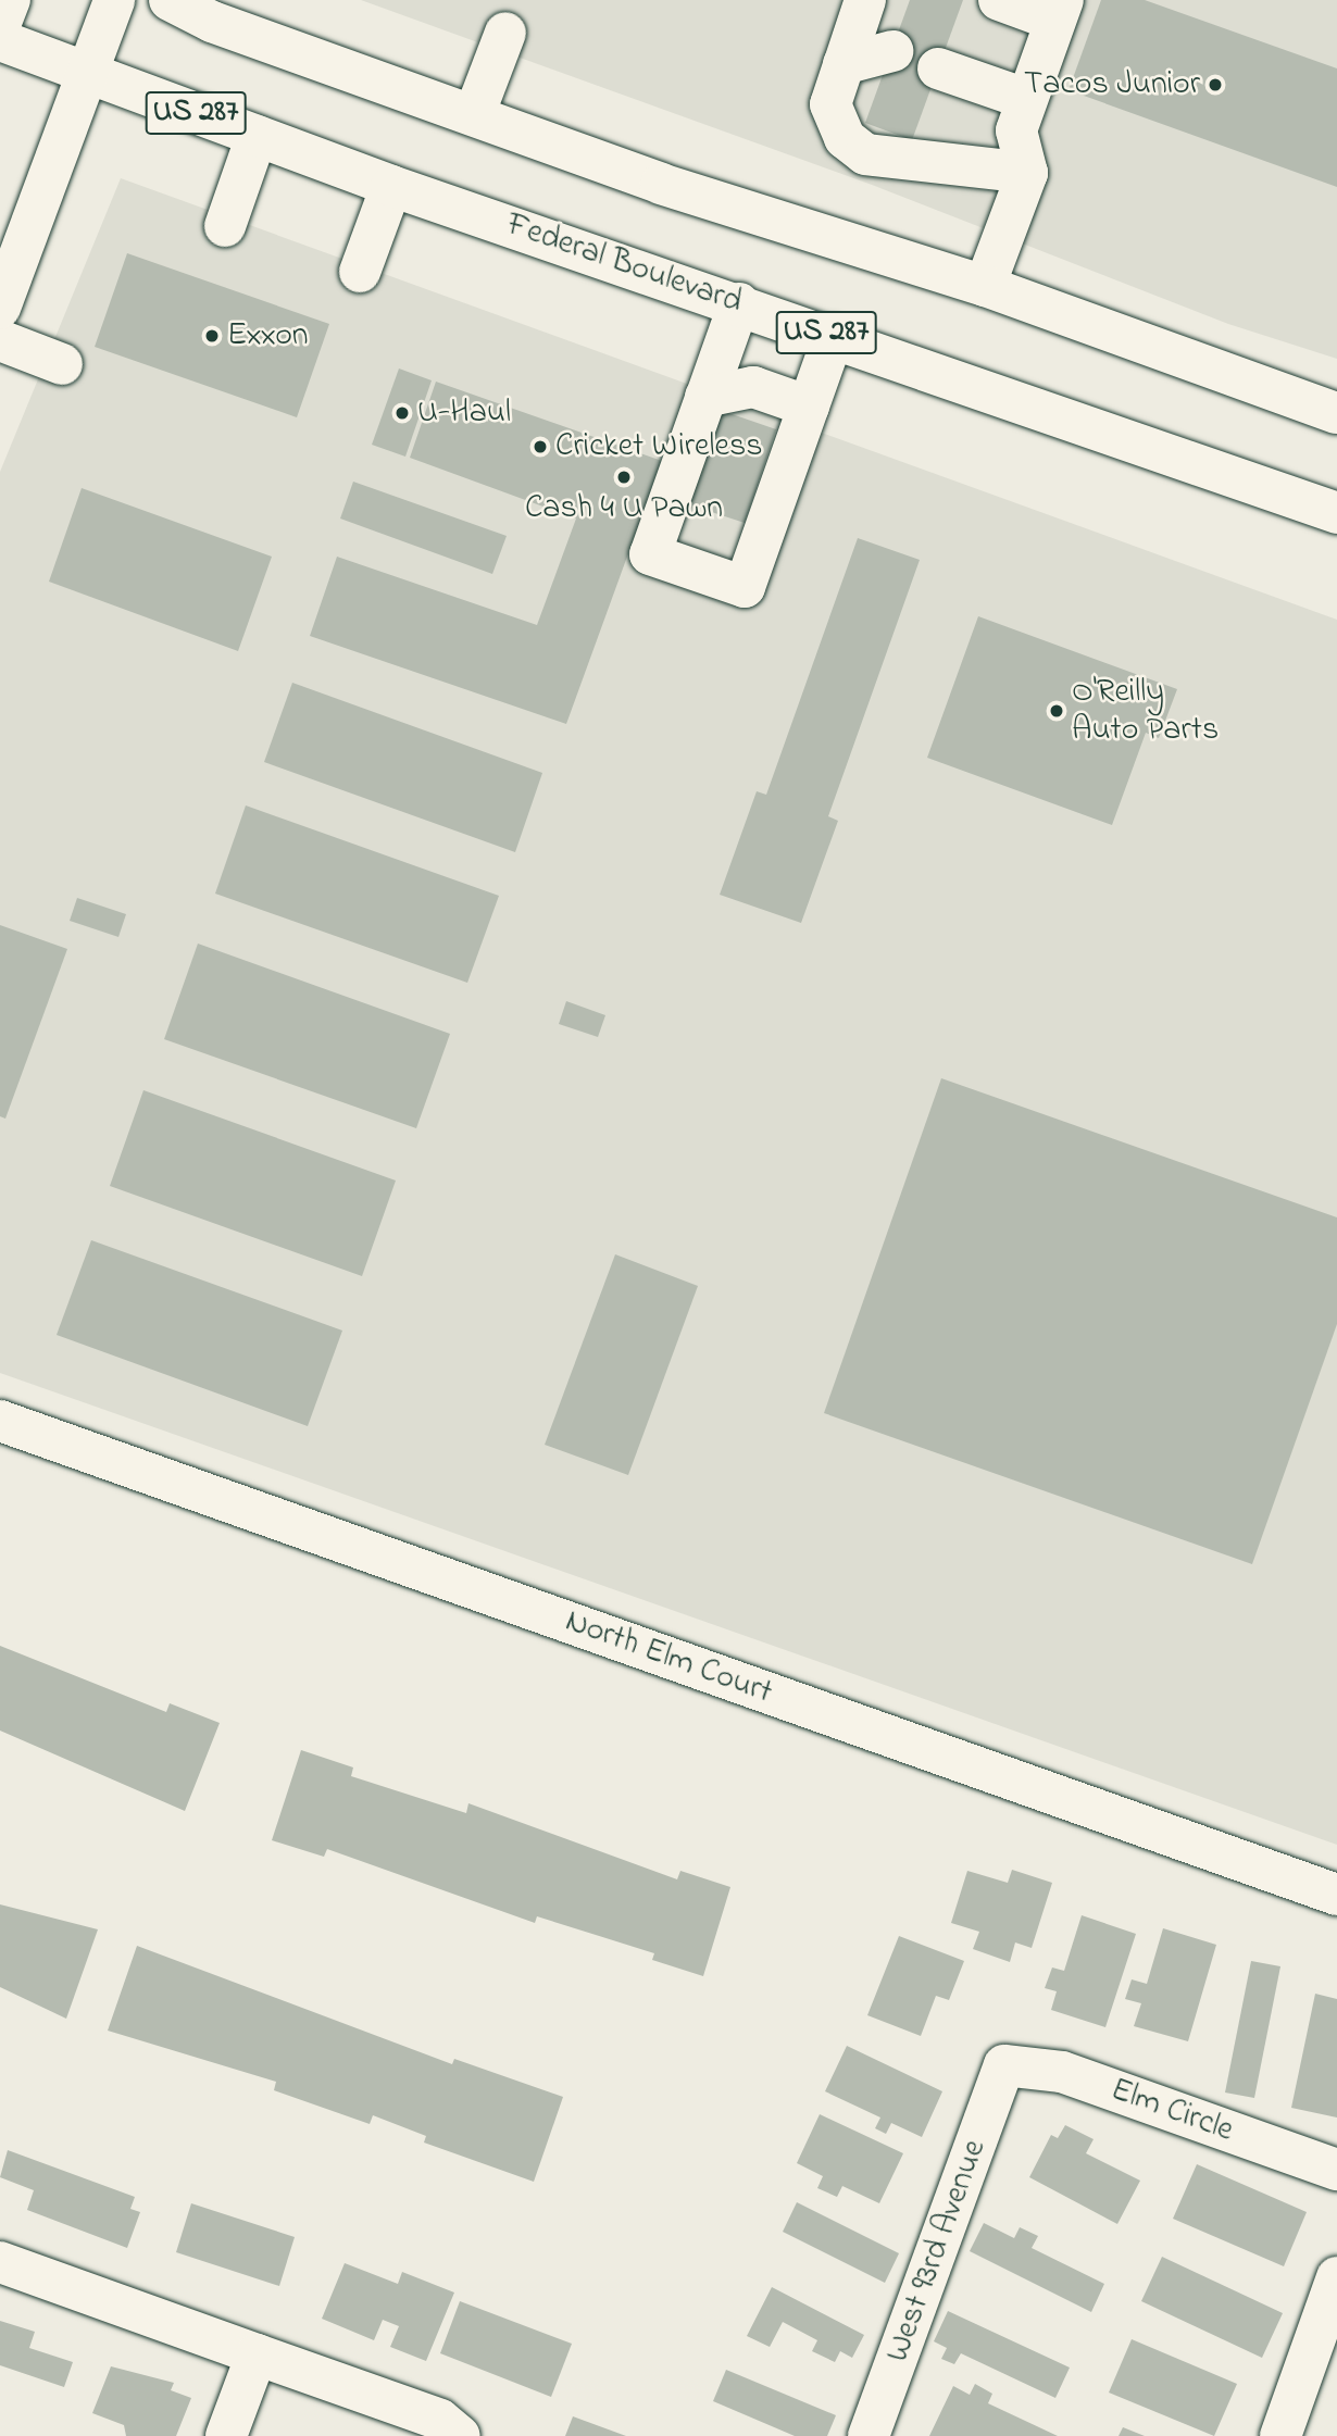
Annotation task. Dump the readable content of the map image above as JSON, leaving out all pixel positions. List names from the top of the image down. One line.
{"streets":{"main road":["US 287","Federal Boulevard","North Elm Court","Elm Circle","West 93rd Avenue"]},"crossings":[["Elm Circle","West 93rd Avenue"]],"places":["Tacos Junior","Exxon","U-Haul","Cricket Wireless","Cash 4 U Pawn","O'Reilly Auto Parts"]}
